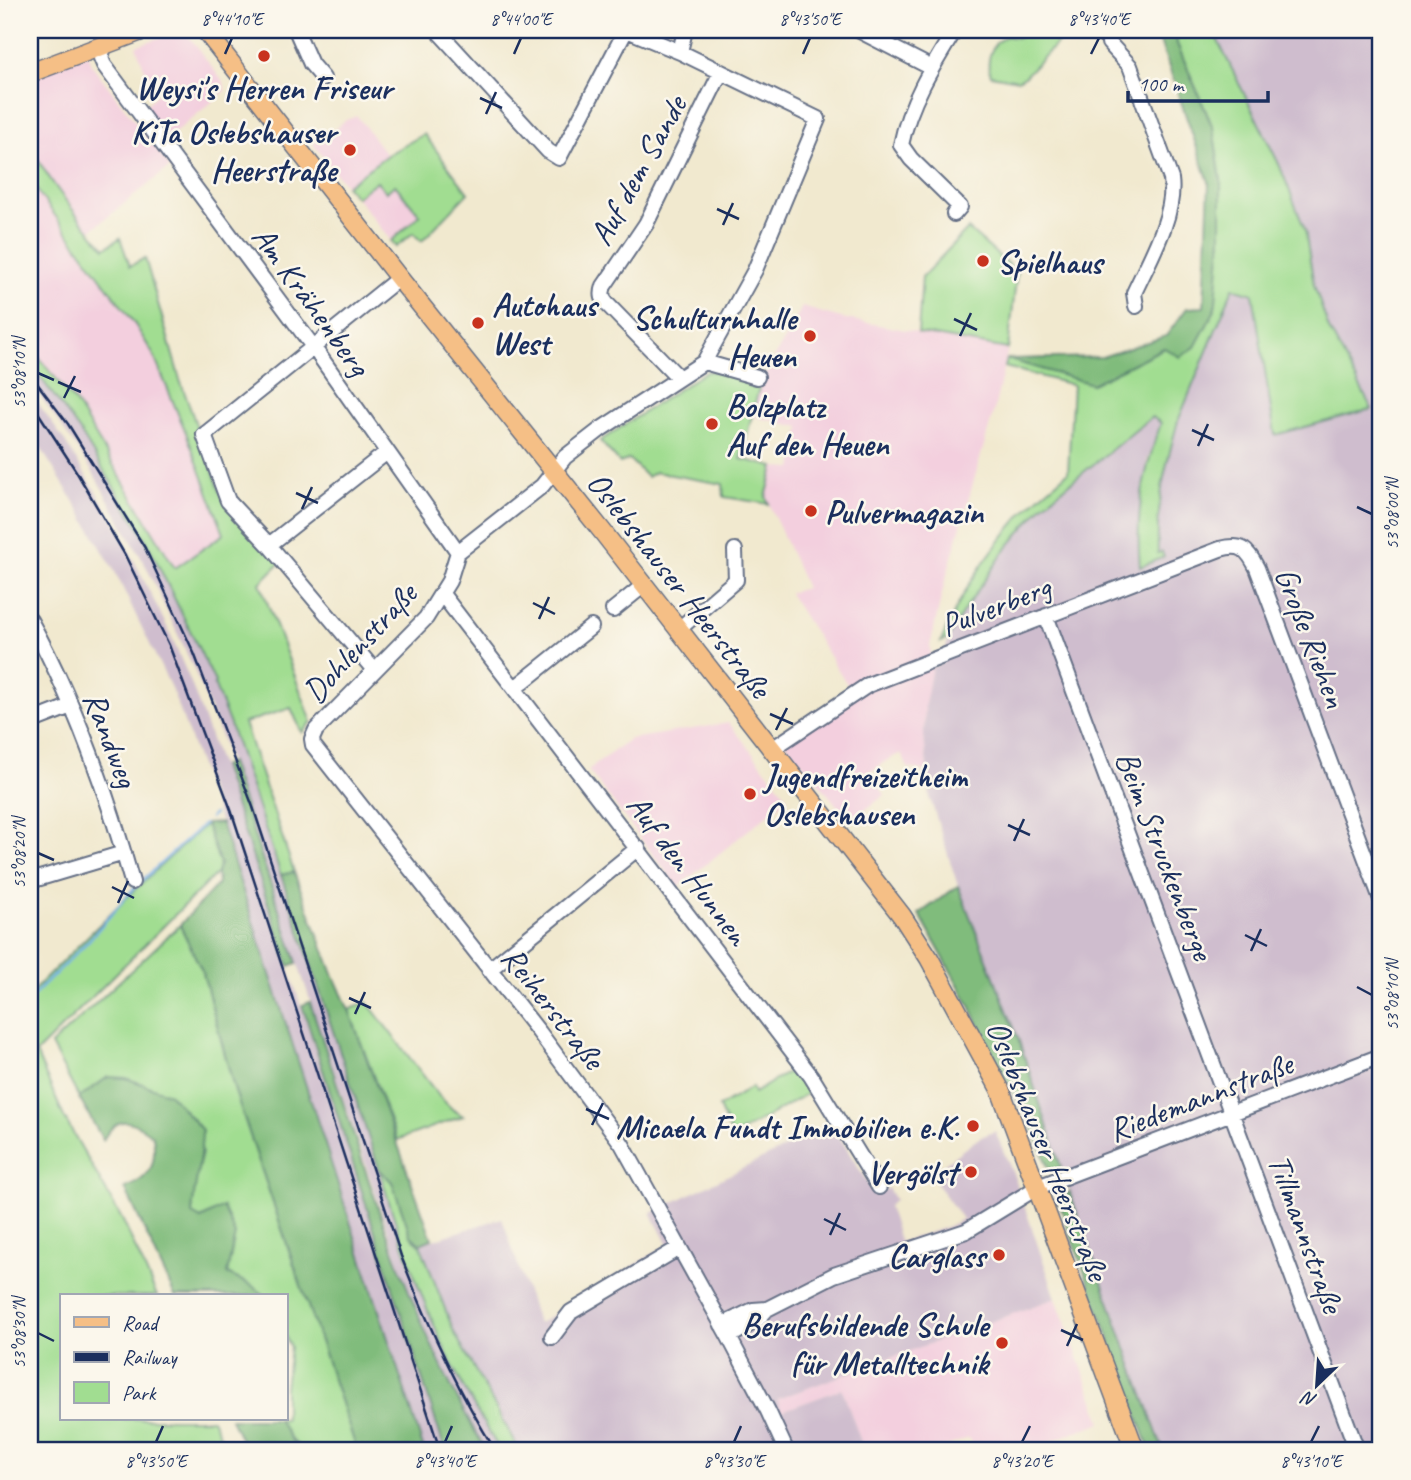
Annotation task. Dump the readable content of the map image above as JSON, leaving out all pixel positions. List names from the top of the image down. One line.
{"streets":{"main road":["Oslebshauser Heerstraße"],"street":["Auf dem Sande","Am Krähenberg","Pulverberg","Große Riehen","Dohlenstraße","Randweg","Beim Struckenberge","Auf den Hunnen","Reiherstraße","Riedemannstraße","Tillmannstraße"]},"crossings":[["Am Krähenberg","Dohlenstraße"],["Oslebshauser Heerstraße","Pulverberg"],["Oslebshauser Heerstraße","Riedemannstraße"],["Pulverberg","Große Riehen"],["Pulverberg","Beim Struckenberge"],["Dohlenstraße","Auf den Hunnen"],["Dohlenstraße","Reiherstraße"],["Beim Struckenberge","Riedemannstraße"],["Beim Struckenberge","Tillmannstraße"],["Reiherstraße","Riedemannstraße"],["Riedemannstraße","Tillmannstraße"]],"places":["Weysi's Herren Friseur","KiTa Oslebshauser Heerstraße","Spielhaus","Autohaus West","Schulturnhalle Heuen","Bolzplatz Auf den Heuen","Pulvermagazin","Jugendfreizeitheim Oslebshausen","Micaela Fundt Immobilien e.K.","Vergölst","Carglass","Berufsbildende Schule für Metalltechnik"],"legend":["Road","Railway","Park"],"scale_bar":"100 m","north":"bottom left","coordinates":["8°44'10\"E","8°44'00\"E","8°43'50\"E","8°43'40\"E","53°08'10\"N","53°08'00\"N","53°08'20\"N","53°08'30\"N","8°43'30\"E","8°43'20\"E","8°43'10\"E"]}
